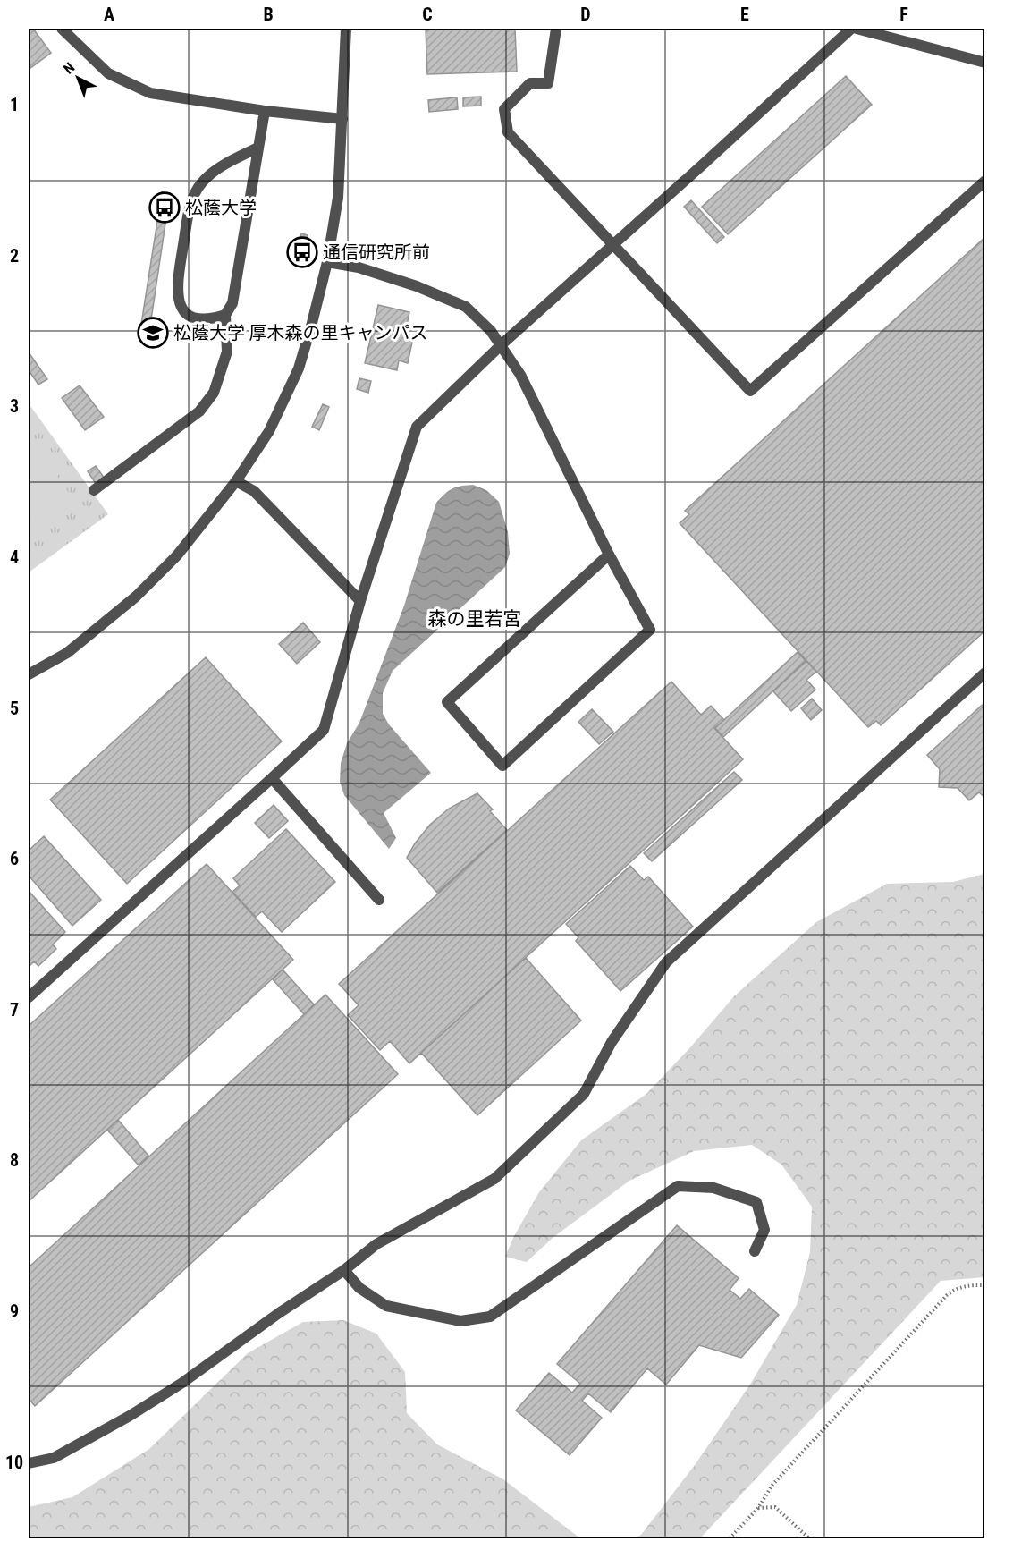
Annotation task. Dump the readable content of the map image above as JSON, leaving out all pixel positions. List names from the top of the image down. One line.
{"districts":["森の里若宮"],"places":{"bus stop":["松蔭大学","通信研究所前"],"school or university":["松蔭大学 厚木森の里キャンパス"]},"north":"top left","grid":{"columns":["A","B","C","D","E","F"],"rows":["1","2","3","4","5","6","7","8","9","10"]}}
